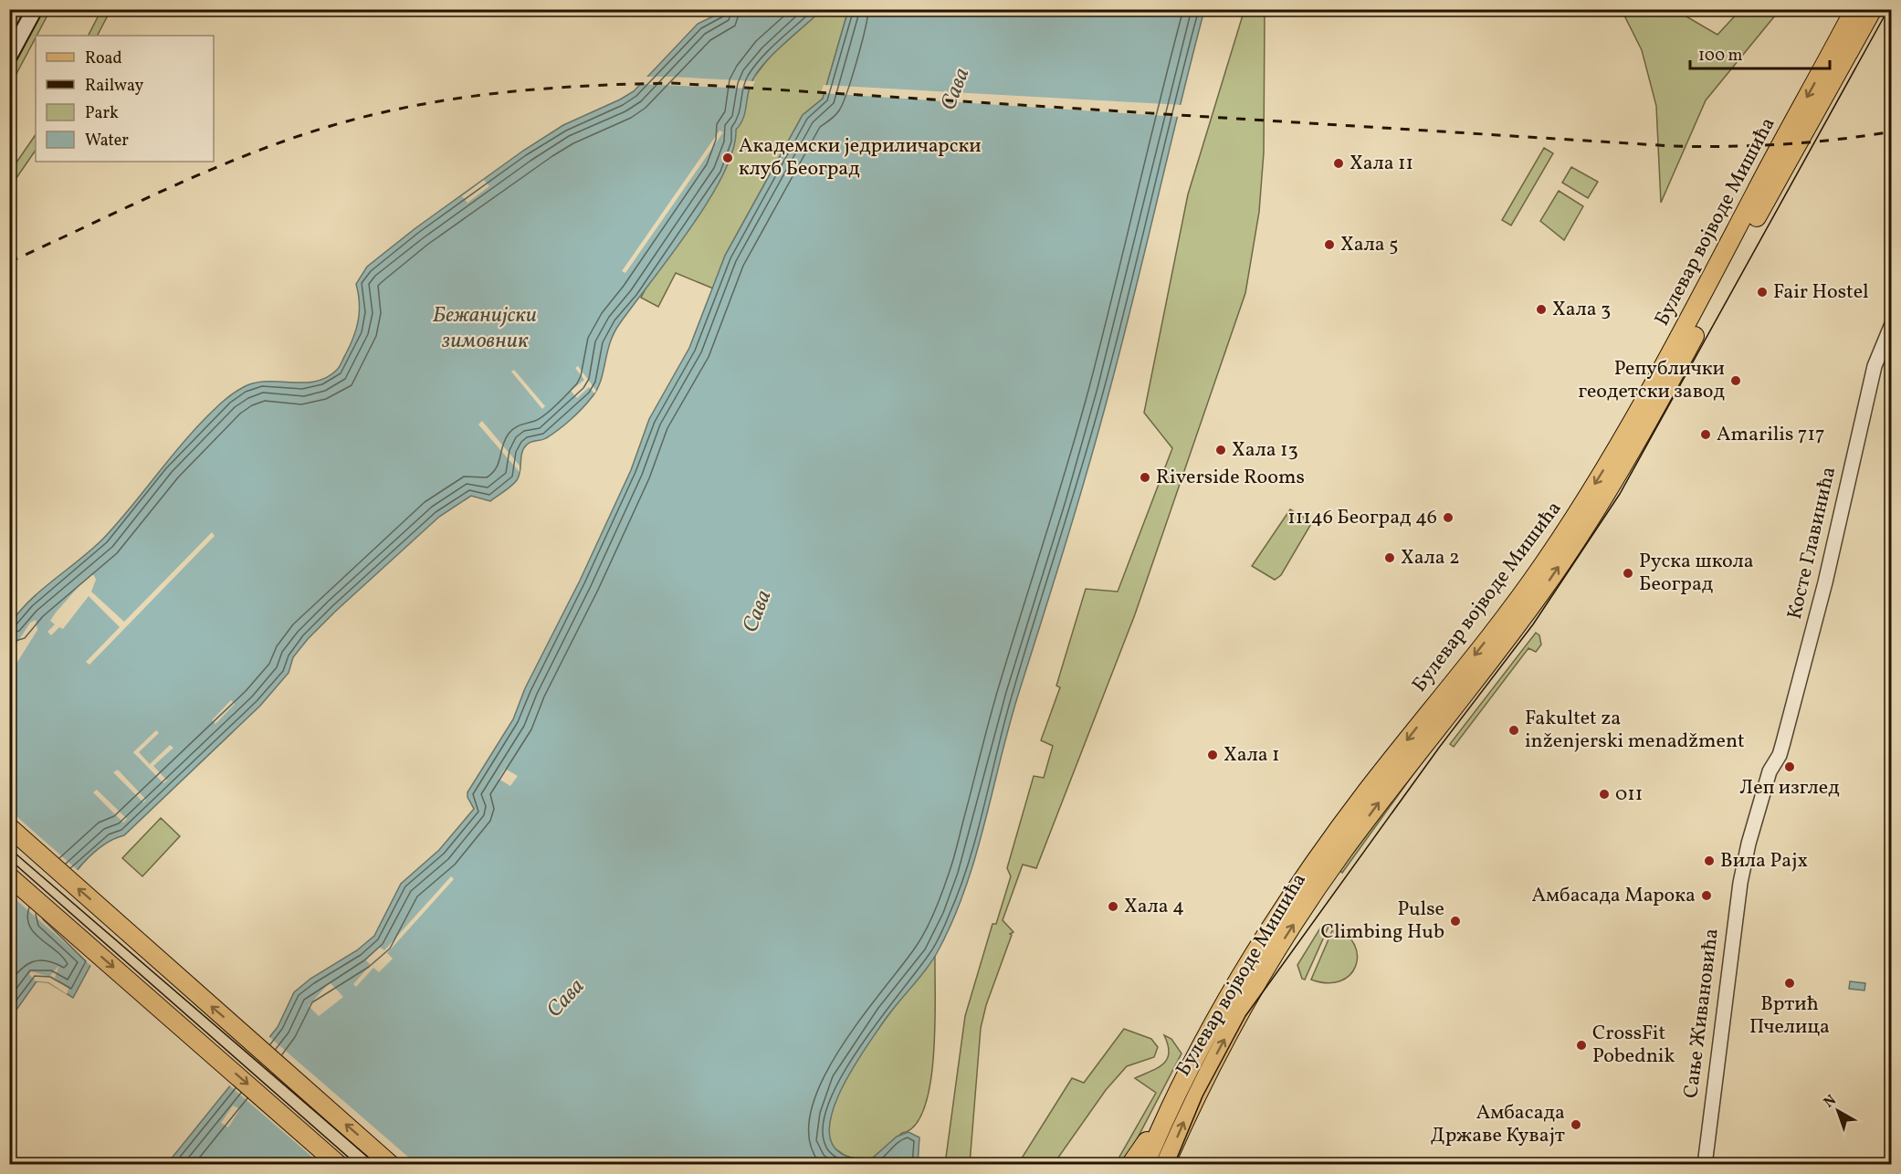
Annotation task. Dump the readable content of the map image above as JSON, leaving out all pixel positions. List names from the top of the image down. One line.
{"streets":{"main road":["Булевар војводе Мишића"],"street":["Косте Главинића","Сање Живановића"]},"crossings":[["Косте Главинића","Сање Живановића"]],"water":["Сава","Бежанијски зимовник"],"places":["Академски једриличарски клуб Београд","Хала 11","Хала 5","Fair Hostel","Хала 3","Републички геодетски завод","Amarilis 717","Хала 13","Riverside Rooms","11146 Београд 46","Хала 2","Руска школа Београд","Fakultet za inženjerski menadžment","Хала 1","Леп изглед","011","Вила Рајх","Амбасада Марока","Хала 4","Pulse Climbing Hub","Вртић Пчелица","CrossFit Pobednik","Амбасада Државе Кувајт"],"legend":["Road","Railway","Park","Water"],"scale_bar":"100 m","north":"top left"}
